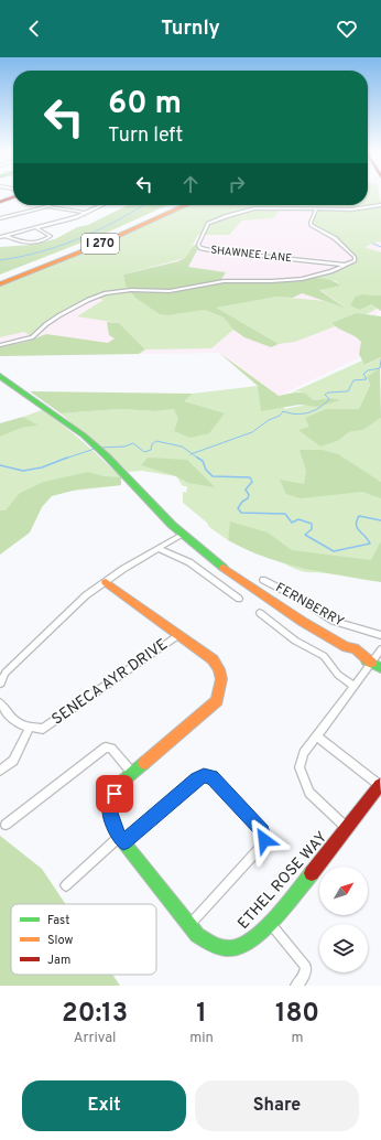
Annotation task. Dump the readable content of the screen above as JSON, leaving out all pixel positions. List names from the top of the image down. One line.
{"streets":{"main road":["I 270","ETHEL ROSE WAY"],"street":["SHAWNEE LANE","FERNBERRY","SENECA AYR DRIVE"]},"crossings":[["SENECA AYR DRIVE","ETHEL ROSE WAY"]],"legend":["Fast","Slow","Jam"],"north":"top right","page":{"header":"Turnly","turn":["60 m","Turn left"],"eta":["20:13","Arrival","1","min","180","m"],"buttons":["Exit","Share"]}}
